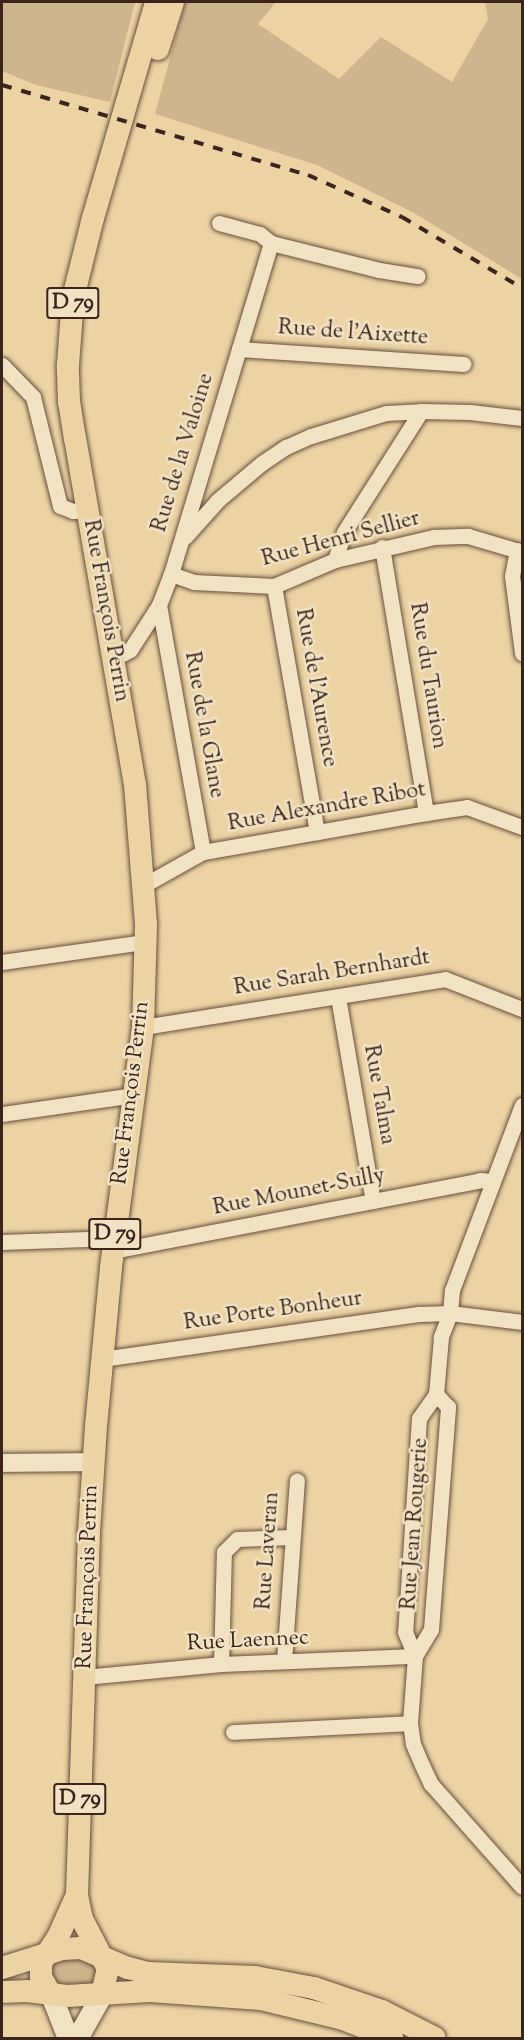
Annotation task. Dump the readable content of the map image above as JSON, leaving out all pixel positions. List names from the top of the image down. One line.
{"streets":{"main road":["D 79","Rue François Perrin"],"street":["Rue de l'Aixette","Rue de la Valoine","Rue Henri Sellier","Rue du Taurion","Rue de l'Aurence","Rue de la Glane","Rue Alexandre Ribot","Rue Sarah Bernhardt","Rue Talma","Rue Mounet-Sully","Rue Porte Bonheur","Rue Jean Rougerie","Rue Laveran","Rue Laennec"]},"crossings":[["D 79","Rue François Perrin"],["Rue de l'Aixette","Rue de la Valoine"],["Rue de la Valoine","Rue Henri Sellier"],["Rue de la Valoine","Rue François Perrin"],["Rue de la Valoine","Rue de la Glane"],["Rue Henri Sellier","Rue du Taurion"],["Rue Henri Sellier","Rue de l'Aurence"],["Rue François Perrin","Rue Alexandre Ribot"],["Rue François Perrin","Rue Sarah Bernhardt"],["Rue François Perrin","Rue Mounet-Sully"],["Rue François Perrin","Rue Porte Bonheur"],["Rue François Perrin","Rue Laennec"],["Rue du Taurion","Rue Alexandre Ribot"],["Rue de l'Aurence","Rue Alexandre Ribot"],["Rue de la Glane","Rue Alexandre Ribot"],["Rue Sarah Bernhardt","Rue Talma"],["Rue Talma","Rue Mounet-Sully"],["Rue Mounet-Sully","Rue Jean Rougerie"],["Rue Porte Bonheur","Rue Jean Rougerie"],["Rue Jean Rougerie","Rue Laennec"],["Rue Laveran","Rue Laennec"]]}
